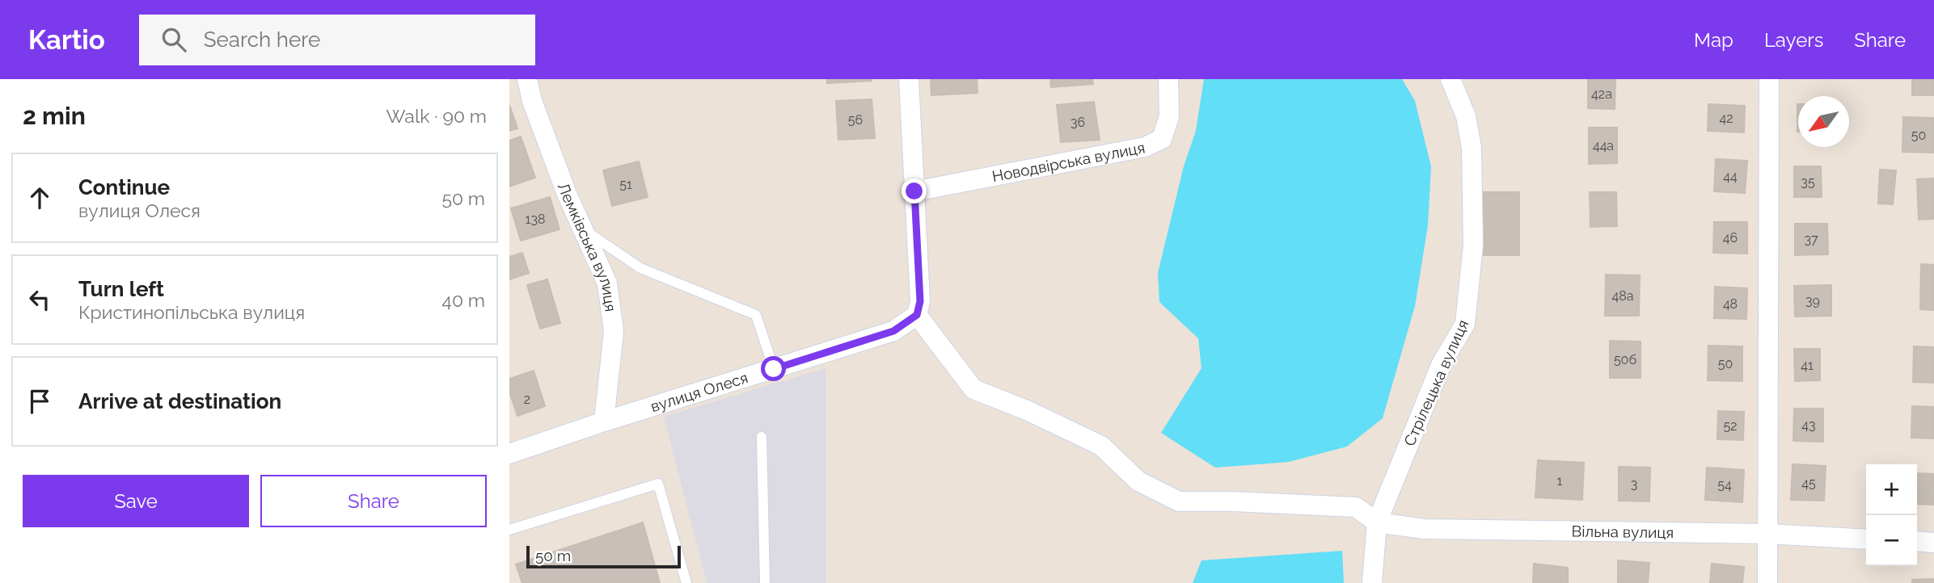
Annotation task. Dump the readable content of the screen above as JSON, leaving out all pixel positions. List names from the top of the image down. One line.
{"streets":{"street":["Новодвірська вулиця","Лемківська вулиця","Стрілецька вулиця","вулиця Олеся","Вільна вулиця"]},"crossings":[["Лемківська вулиця","вулиця Олеся"],["Стрілецька вулиця","Вільна вулиця"]],"house_numbers":["42а","42","56","36","50","44а","44","35","51","138","46","37","48а","39","48","50б","50","41","2","43","52","1","45","3","54"],"scale_bar":"50 m","north":"bottom left","page":{"header":"Kartio","search":"Search here","nav":["Map","Layers","Share"],"heading":["2 min","Walk · 90 m"],"list":[["Continue","вулиця Олеся","50 m"],["Turn left","Кристинопільська вулиця","40 m"],"Arrive at destination"],"buttons":["Save","Share"],"map_buttons":["+","−"],"scale":"50 m"}}
